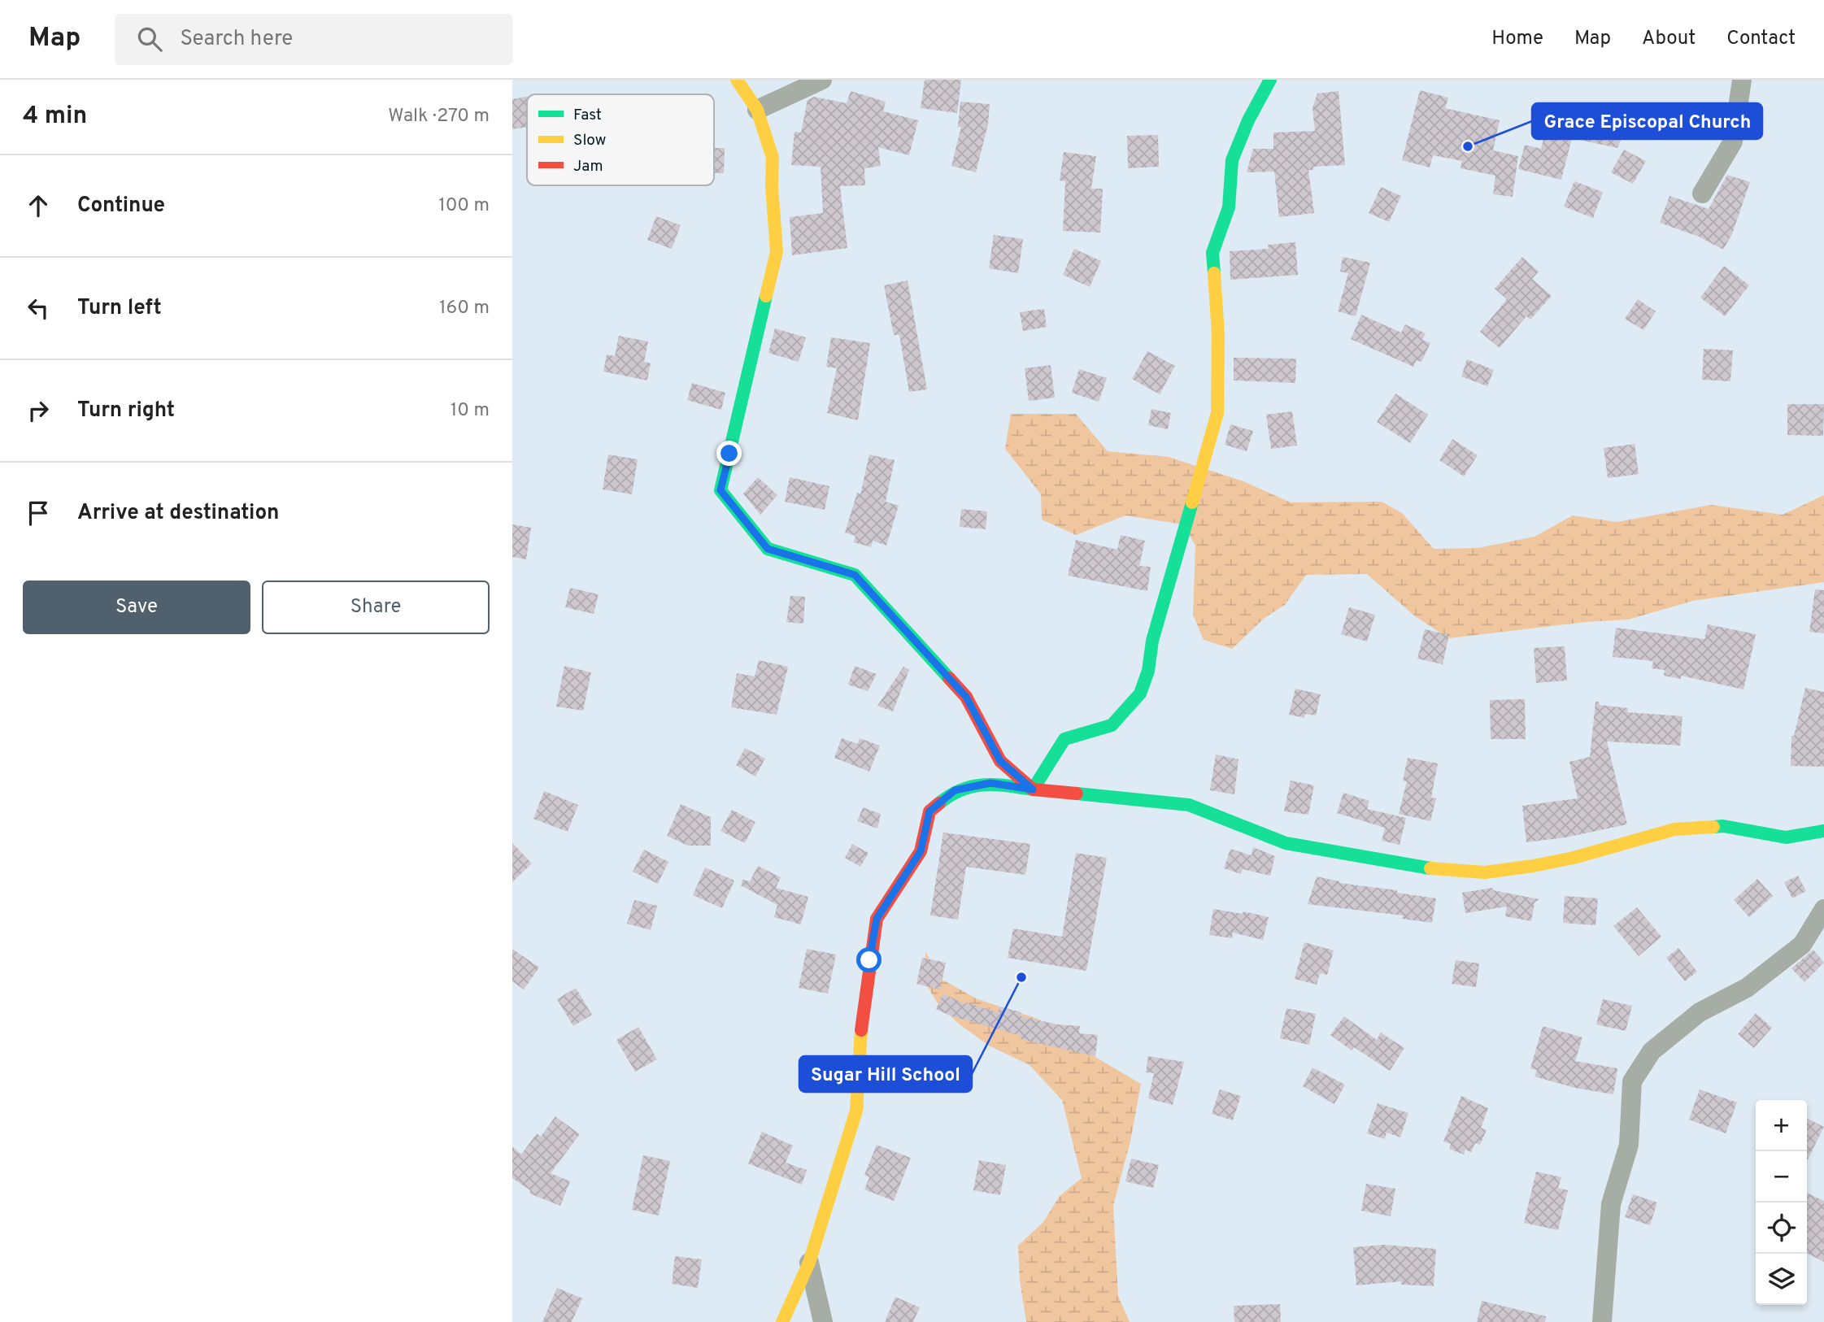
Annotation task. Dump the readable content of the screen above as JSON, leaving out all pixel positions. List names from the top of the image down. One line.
{"places":["Grace Episcopal Church","Sugar Hill School"],"legend":["Fast","Slow","Jam"],"page":{"header":"Map","search":"Search here","nav":["Home","Map","About","Contact"],"heading":["4 min","Walk · 270 m"],"list":[["Continue","100 m"],["Turn left","160 m"],["Turn right","10 m"],"Arrive at destination"],"buttons":["Save","Share"],"map_buttons":["+","−"]}}
